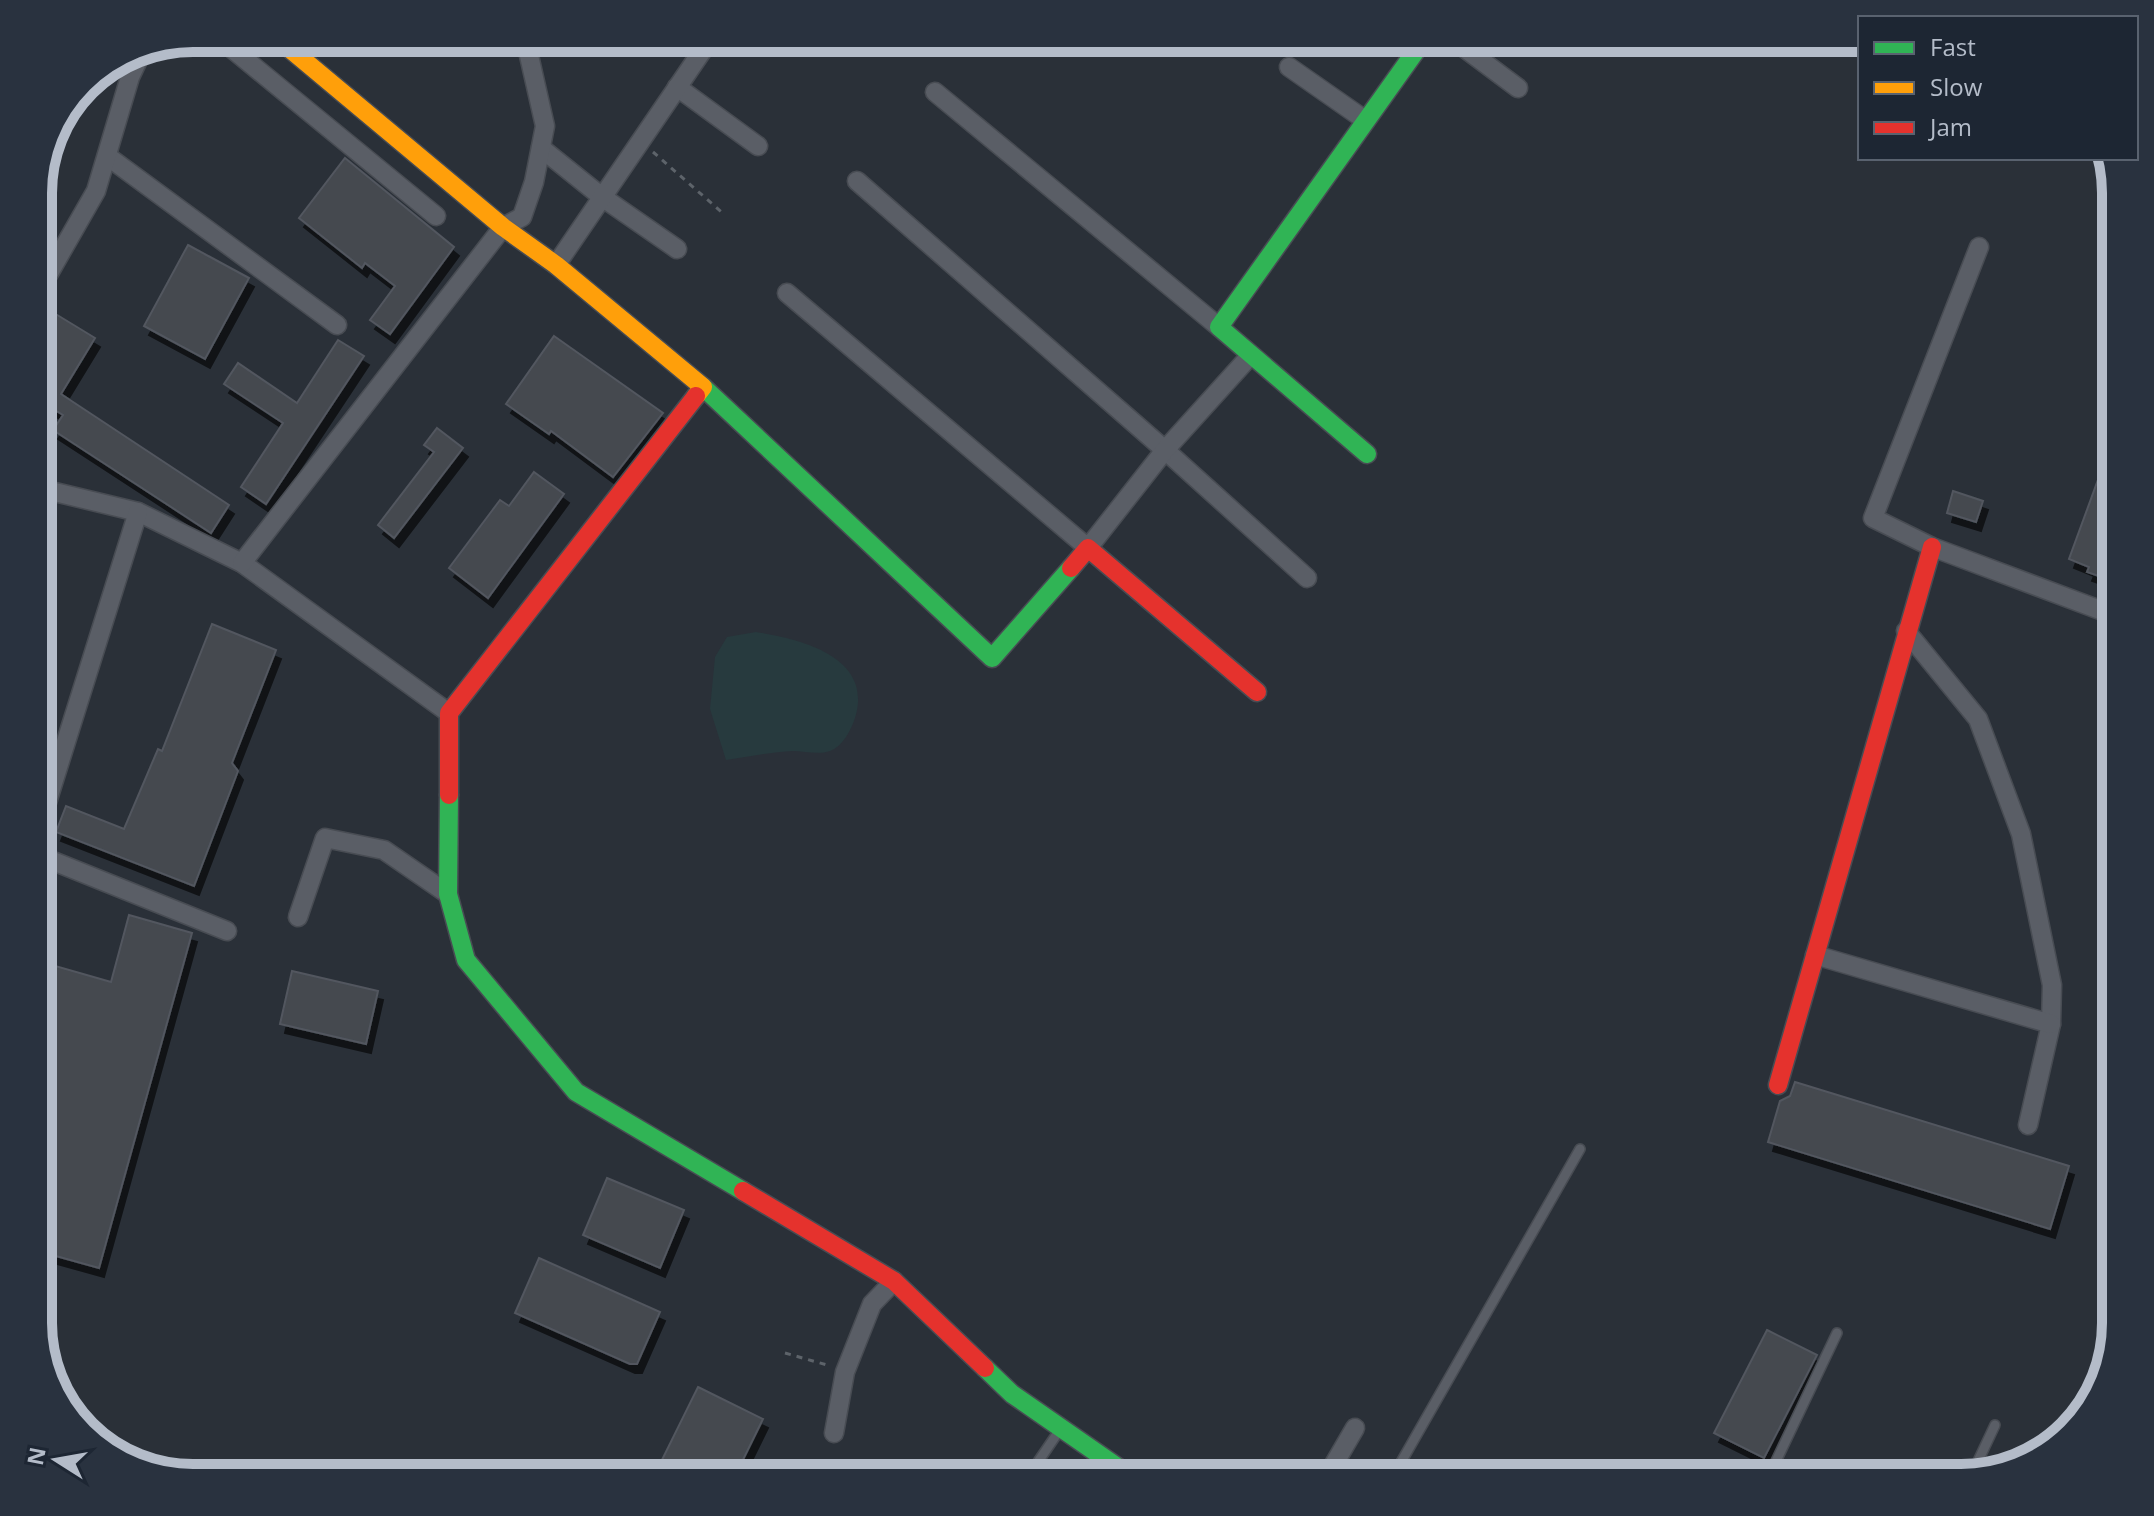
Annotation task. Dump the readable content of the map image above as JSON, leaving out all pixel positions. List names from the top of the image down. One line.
{"legend":["Fast","Slow","Jam"],"north":"left"}
